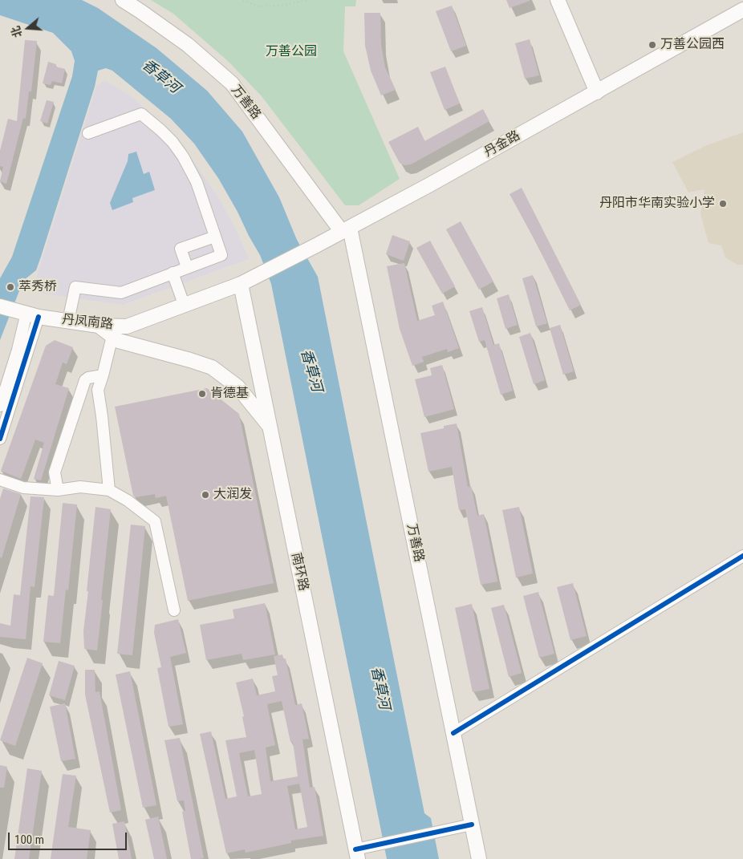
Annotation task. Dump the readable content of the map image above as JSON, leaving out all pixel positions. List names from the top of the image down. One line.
{"streets":{"main road":["万善路","丹金路","丹凤南路","南环路"]},"crossings":[["万善路","丹金路"],["丹金路","丹凤南路"],["丹金路","南环路"],["丹凤南路","南环路"]],"water":["香草河"],"parks":["万善公园"],"places":["万善公园西","丹阳市华南实验小学","萃秀桥","肯德基","大润发"],"scale_bar":"100 m","north":"left"}
